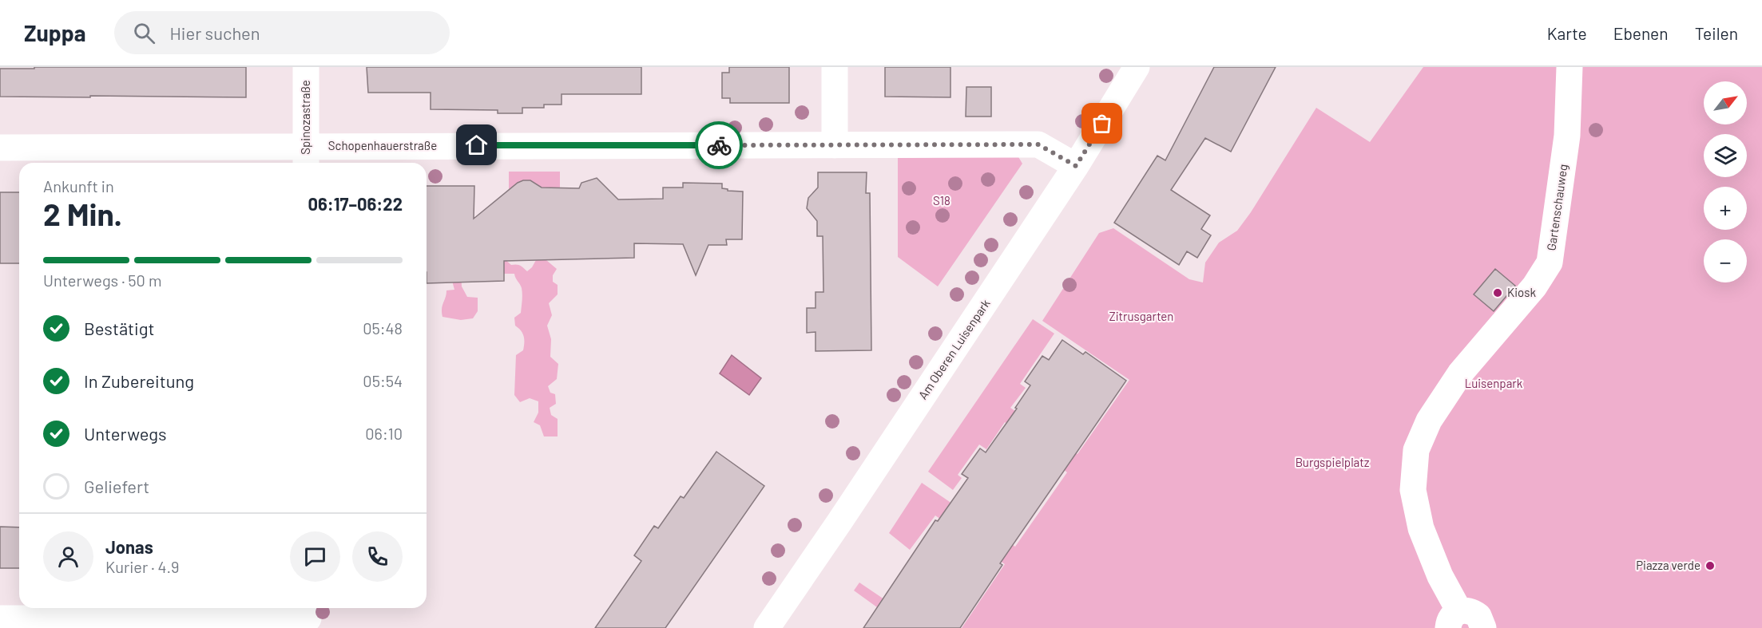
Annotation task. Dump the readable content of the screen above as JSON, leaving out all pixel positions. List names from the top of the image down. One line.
{"streets":{"street":["Spinozastraße","Schopenhauerstraße","Gartenschauweg","Am Oberen Luisenpark"]},"crossings":[["Spinozastraße","Schopenhauerstraße"],["Schopenhauerstraße","Am Oberen Luisenpark"]],"parks":["S18","Zitrusgarten","Luisenpark","Burgspielplatz"],"places":["Kiosk","Piazza verde"],"north":"top right","page":{"header":"Zuppa","search":"Hier suchen","nav":["Karte","Ebenen","Teilen"],"map_buttons":["+","−"],"heading":["2 Min.","Ankunft in","06:17–06:22"],"panel":["Jonas","Kurier · 4.9"],"bar":"Unterwegs · 50 m","list":[["Bestätigt","05:48"],["In Zubereitung","05:54"],["Unterwegs","06:10"],"Geliefert"]}}
